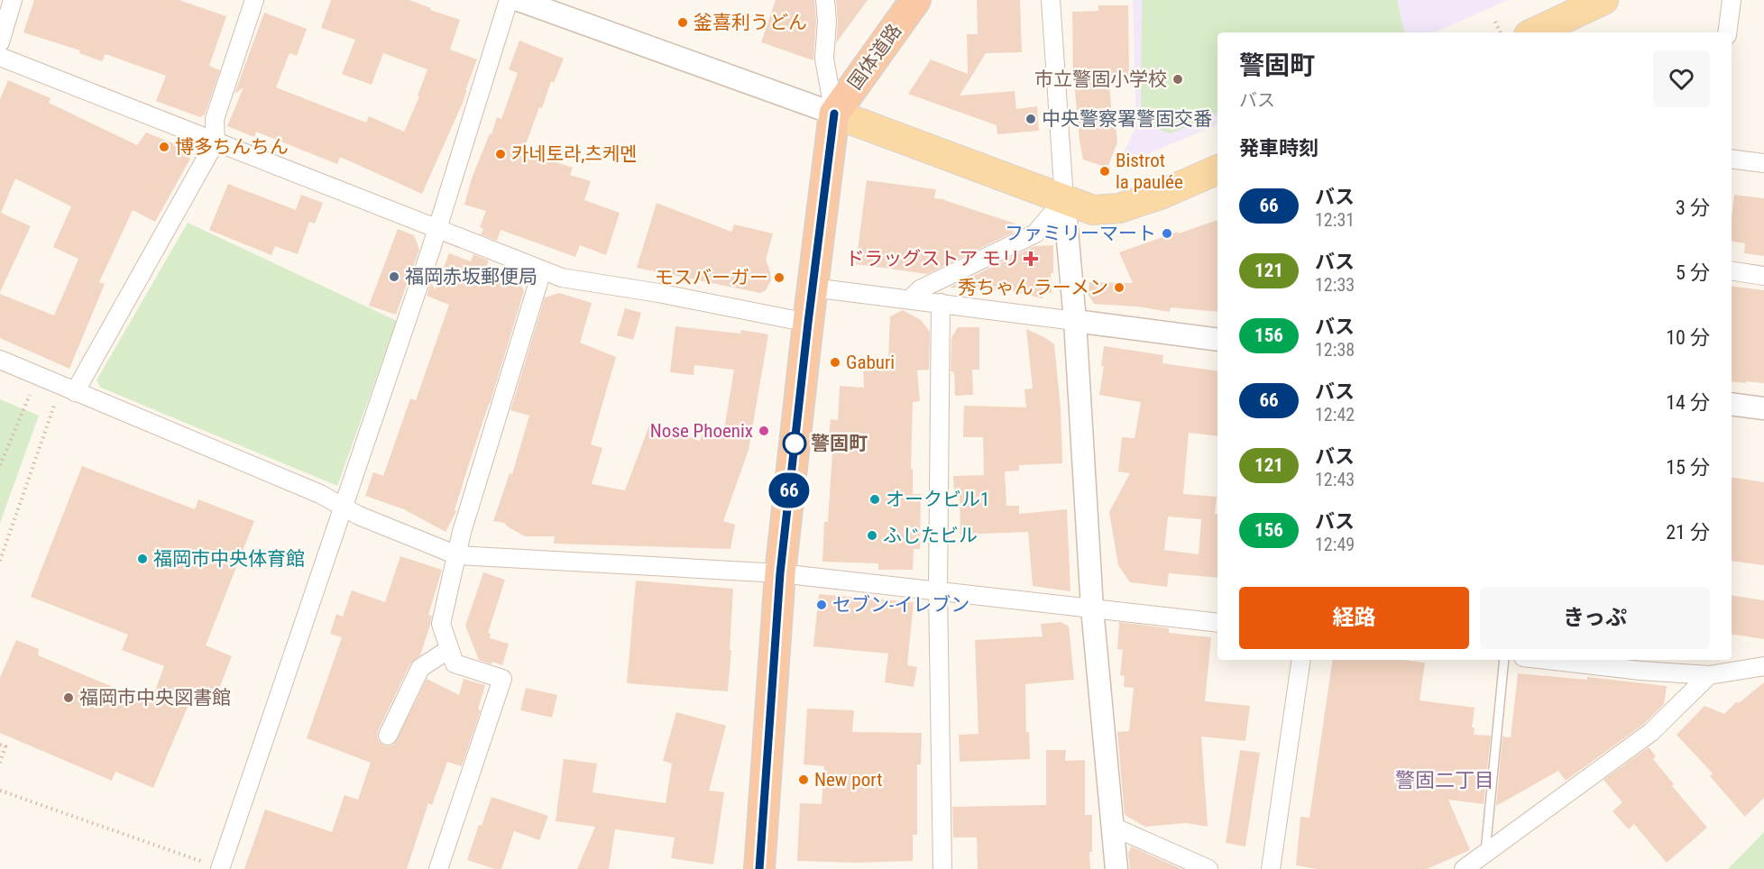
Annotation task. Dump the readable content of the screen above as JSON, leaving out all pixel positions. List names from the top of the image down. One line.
{"streets":{"highway":["国体道路"]},"districts":["警固二丁目"],"places":{"other":["釜喜利うどん","市立警固小学校","中央警察署警固交番","博多ちんちん","카네토라,츠케멘","Bistrot la paulée","ファミリーマート","福岡赤坂郵便局","モスバーガー","秀ちゃんラーメン","Gaburi","Nose Phoenix","警固町","オークビル1","ふじたビル","福岡市中央体育館","セブン-イレブン","福岡市中央図書館","New port"],"health":["ドラッグストア モリ"]},"lines":["bus line 66"],"page":{"on_map":"66","heading":[["警固町","バス"],"発車時刻"],"list":[{"mark":"66","name":"バス","note":"12:31","value":"3 分"},{"mark":"121","name":"バス","note":"12:33","value":"5 分"},{"mark":"156","name":"バス","note":"12:38","value":"10 分"},{"mark":"66","name":"バス","note":"12:42","value":"14 分"},{"mark":"121","name":"バス","note":"12:43","value":"15 分"},{"mark":"156","name":"バス","note":"12:49","value":"21 分"}],"buttons":["経路","きっぷ"]}}
